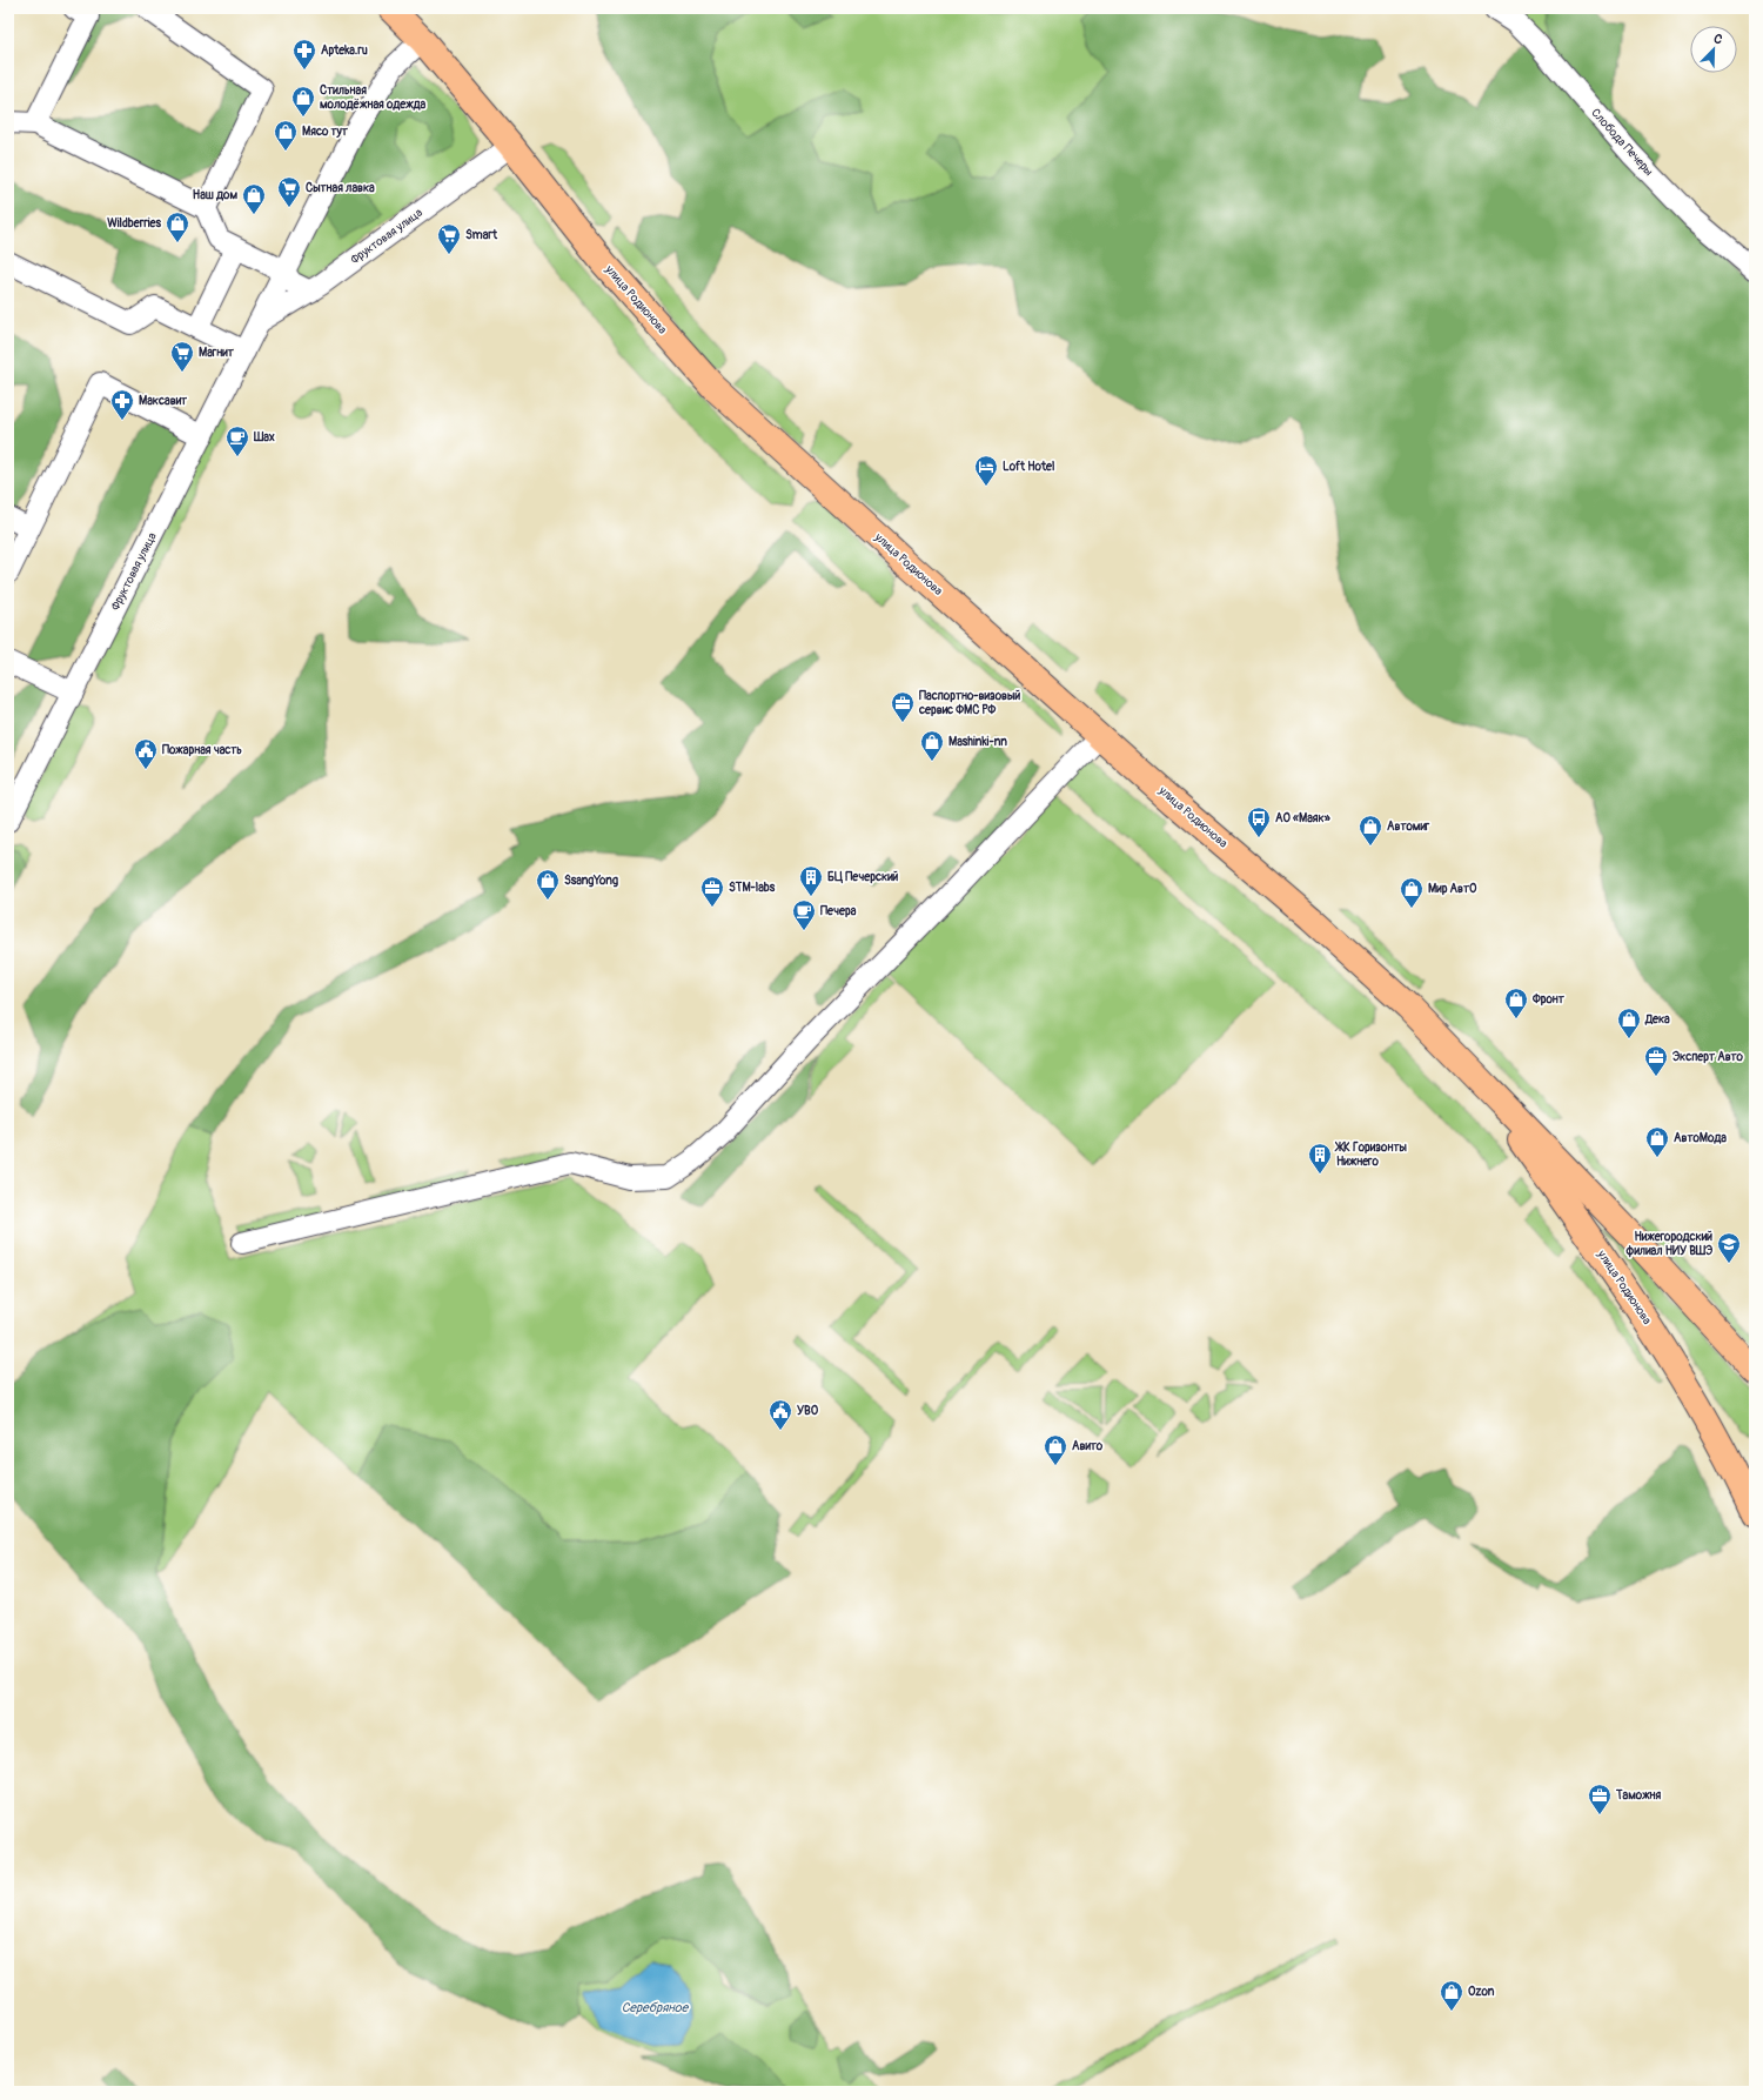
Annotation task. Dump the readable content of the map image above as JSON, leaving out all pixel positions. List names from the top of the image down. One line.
{"streets":{"main road":["улица Родионова"],"street":["Слобода Печеры","Фруктовая улица"]},"crossings":[["Фруктовая улица","улица Родионова"]],"water":["Серебряное"],"places":{"pharmacy":["Apteka.ru","Максавит"],"shop":["Стильная молодёжная одежда","Мясо тут","Наш дом","Wildberries","Mashinki-nn","Автомиг","SsangYong","Мир АвтО","Фронт","Дека","АвтоМода","Авито","Ozon"],"supermarket":["Сытная лавка","Smart","Магнит"],"cafe":["Шах","Печера"],"hotel":["Loft Hotel"],"office":["Паспортно-визовый сервис ФМС РФ","STM-labs","Эксперт Авто","Таможня"],"public building":["Пожарная часть","УВО"],"bus stop":["АО «Маяк»"],"building":["БЦ Печерский","ЖК Горизонты Нижнего"],"school or university":["Нижегородский филиал НИУ ВШЭ"]},"north":"top right"}
